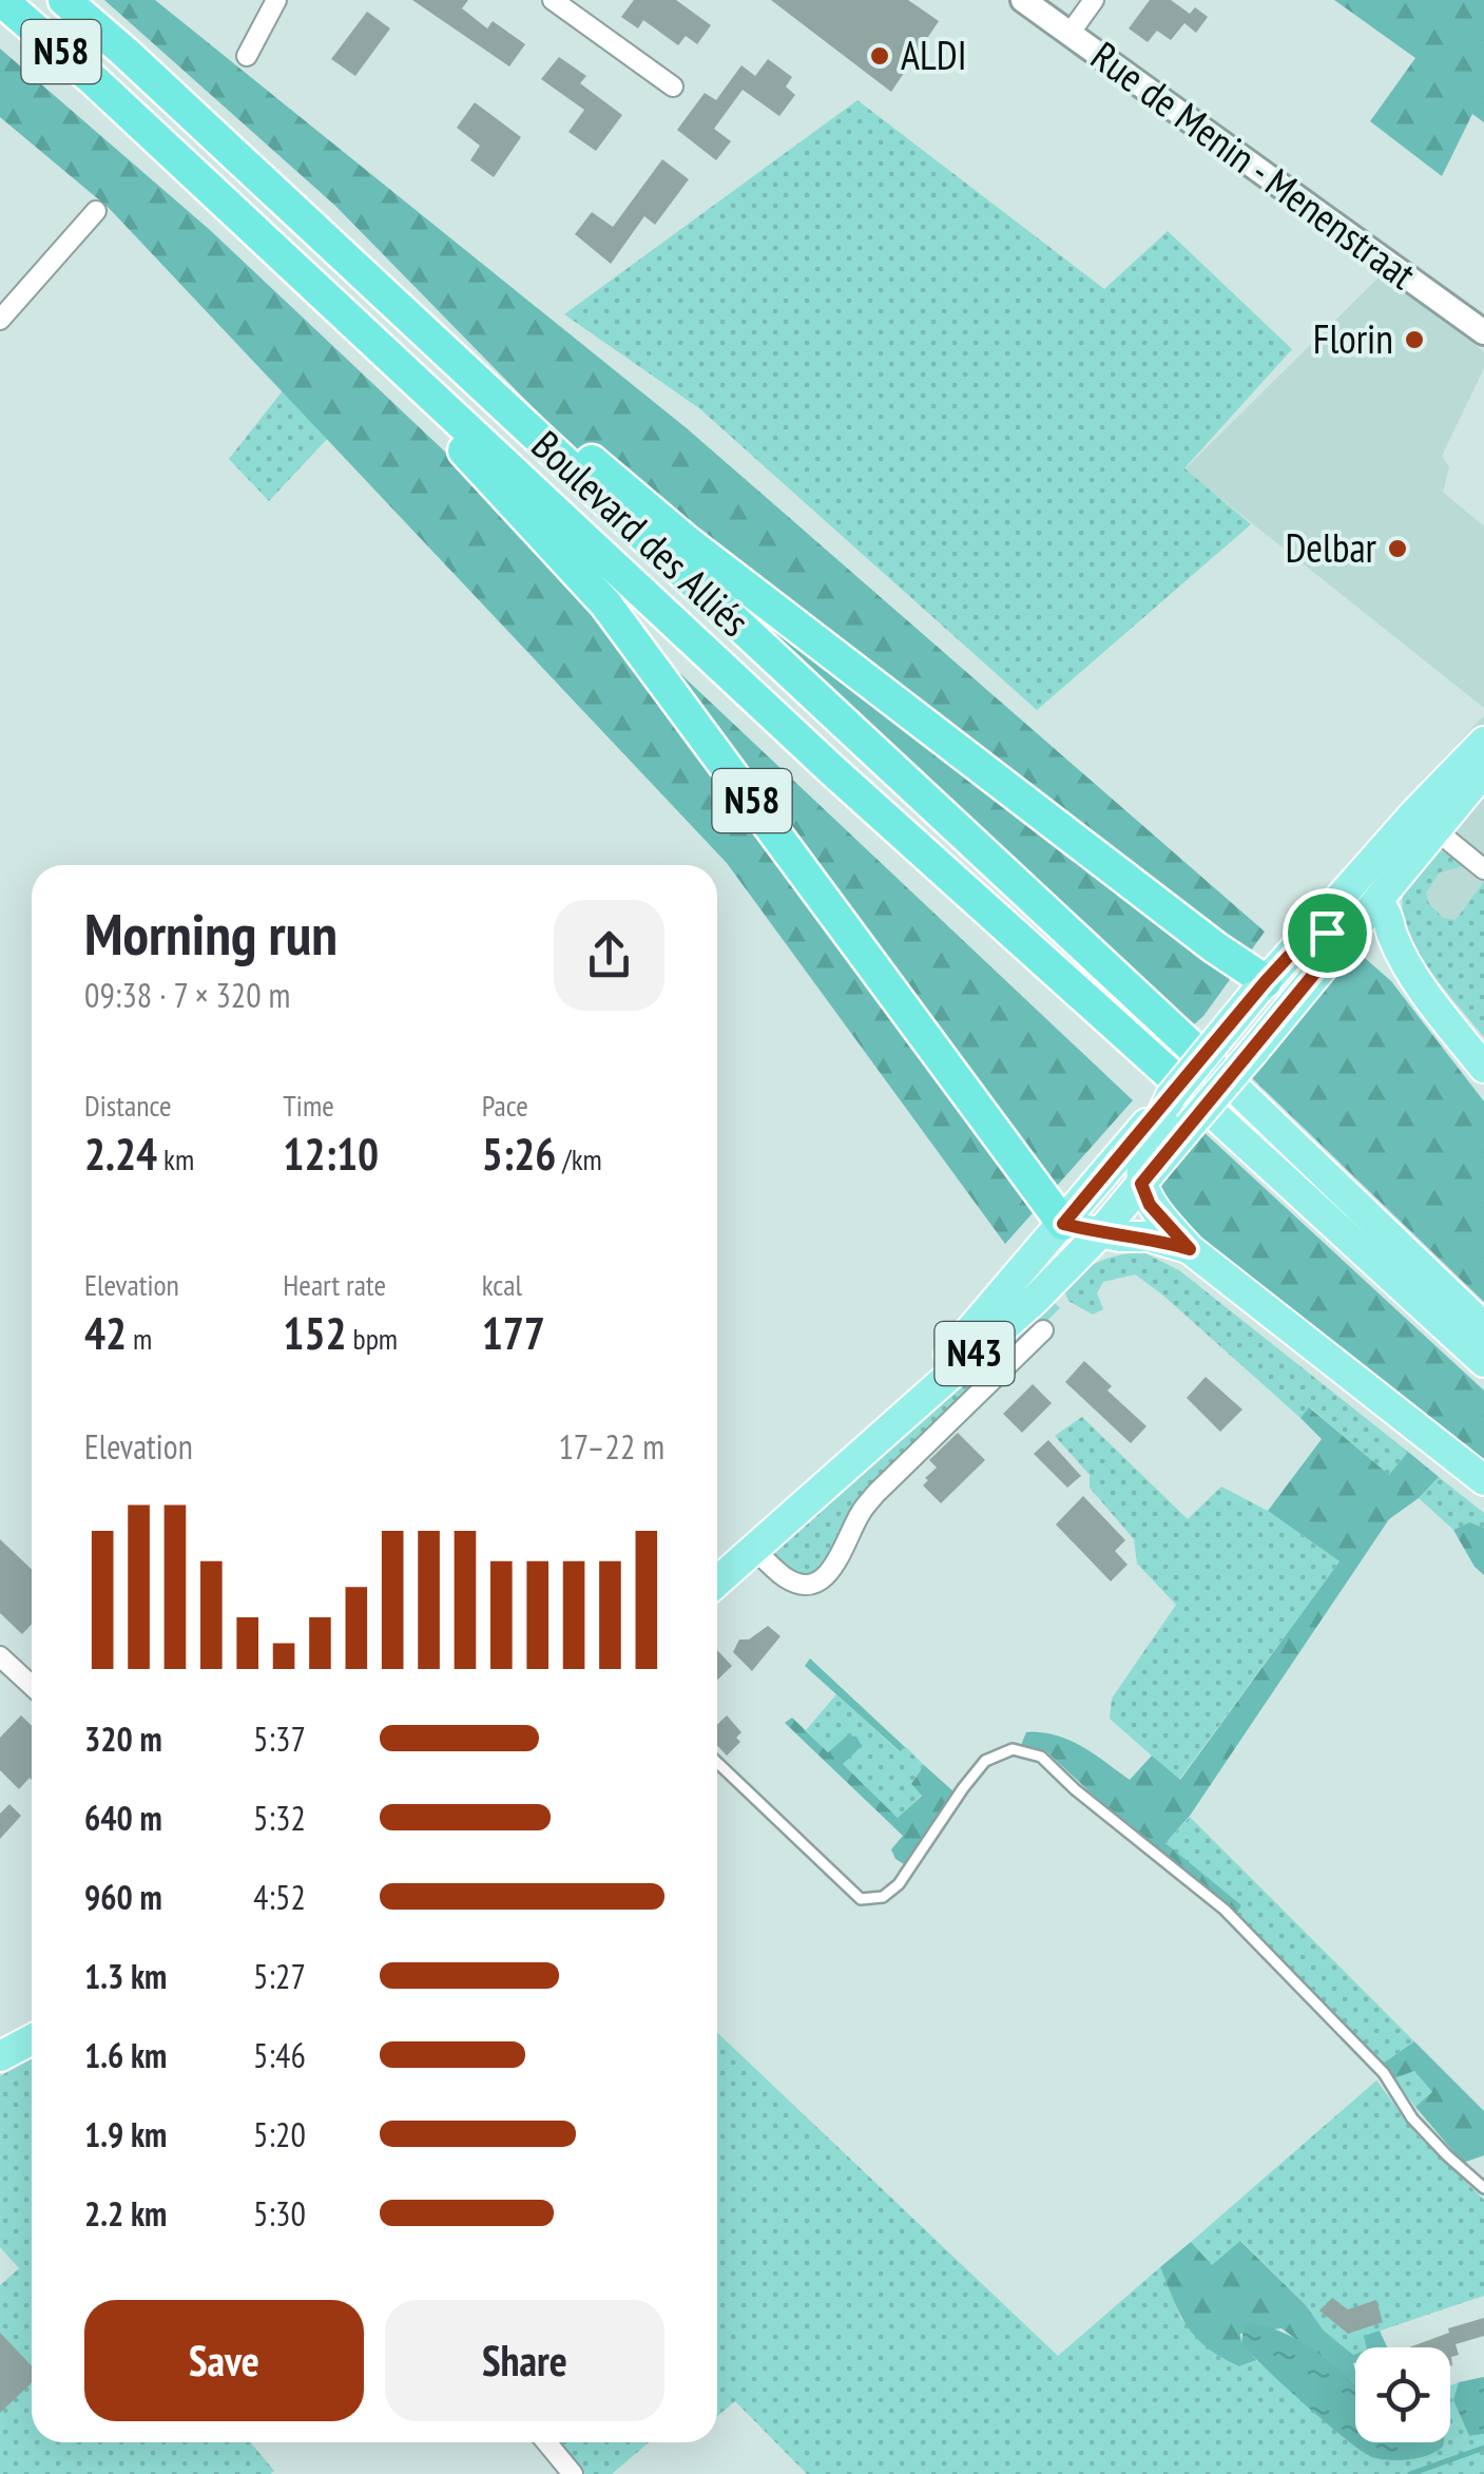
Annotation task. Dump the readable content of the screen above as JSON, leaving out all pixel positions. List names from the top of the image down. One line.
{"streets":{"highway":["N58","Boulevard des Alliés"],"main road":["N43"],"street":["Rue de Menin - Menenstraat"]},"crossings":[["N58","Boulevard des Alliés"],["N58","N43"],["Boulevard des Alliés","N43"]],"places":["ALDI","Florin","Delbar"],"page":{"heading":["Morning run","09:38 · 7 × 320 m"],"stats":[["Distance","2.24 km"],["Time","12:10"],["Pace","5:26 /km"],["Elevation","42 m"],["Heart rate","152 bpm"],["kcal","177"]],"chart":["Elevation","17–22 m"],"list":[{"name":"320 m","note":"5:37"},{"name":"640 m","note":"5:32"},{"name":"960 m","note":"4:52"},{"name":"1.3 km","note":"5:27"},{"name":"1.6 km","note":"5:46"},{"name":"1.9 km","note":"5:20"},{"name":"2.2 km","note":"5:30"}],"buttons":["Save","Share"]}}
